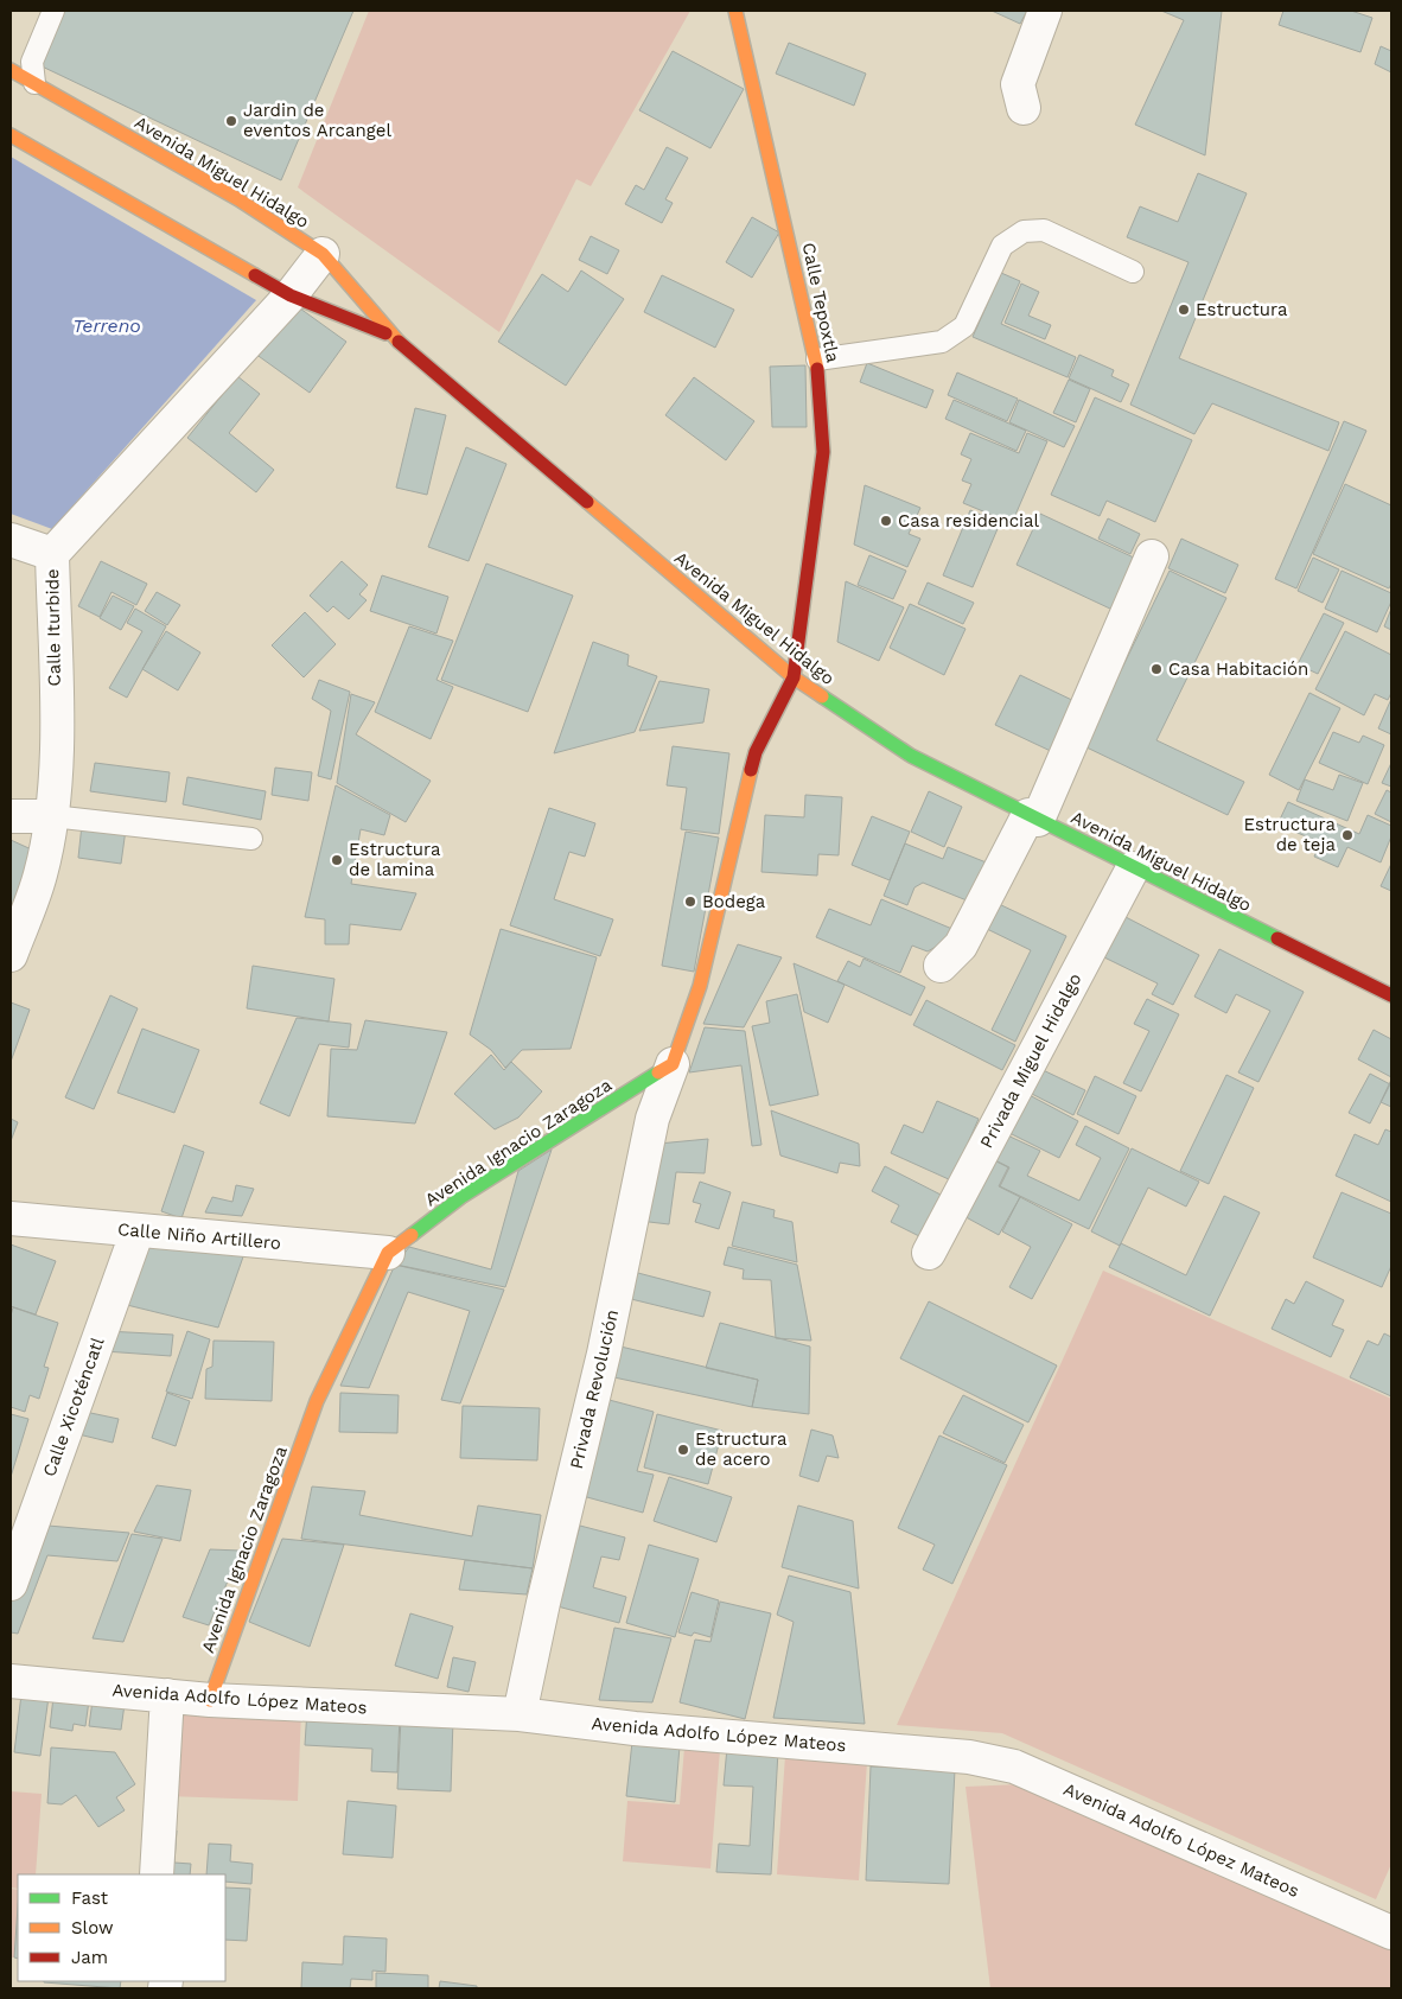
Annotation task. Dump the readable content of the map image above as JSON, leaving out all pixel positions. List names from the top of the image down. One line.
{"streets":{"main road":["Avenida Miguel Hidalgo","Calle Tepoxtla","Avenida Ignacio Zaragoza"],"street":["Calle Iturbide","Privada Miguel Hidalgo","Calle Niño Artillero","Privada Revolución","Calle Xicoténcatl","Avenida Adolfo López Mateos"]},"crossings":[["Avenida Miguel Hidalgo","Calle Tepoxtla"],["Avenida Miguel Hidalgo","Calle Iturbide"],["Avenida Miguel Hidalgo","Privada Miguel Hidalgo"],["Avenida Ignacio Zaragoza","Calle Niño Artillero"],["Avenida Ignacio Zaragoza","Privada Revolución"],["Avenida Ignacio Zaragoza","Avenida Adolfo López Mateos"],["Calle Niño Artillero","Calle Xicoténcatl"],["Privada Revolución","Avenida Adolfo López Mateos"]],"water":["Terreno"],"places":["Jardin de eventos Arcangel","Estructura","Casa residencial","Casa Habitación","Estructura de teja","Estructura de lamina","Bodega","Estructura de acero"],"legend":["Fast","Slow","Jam"]}
